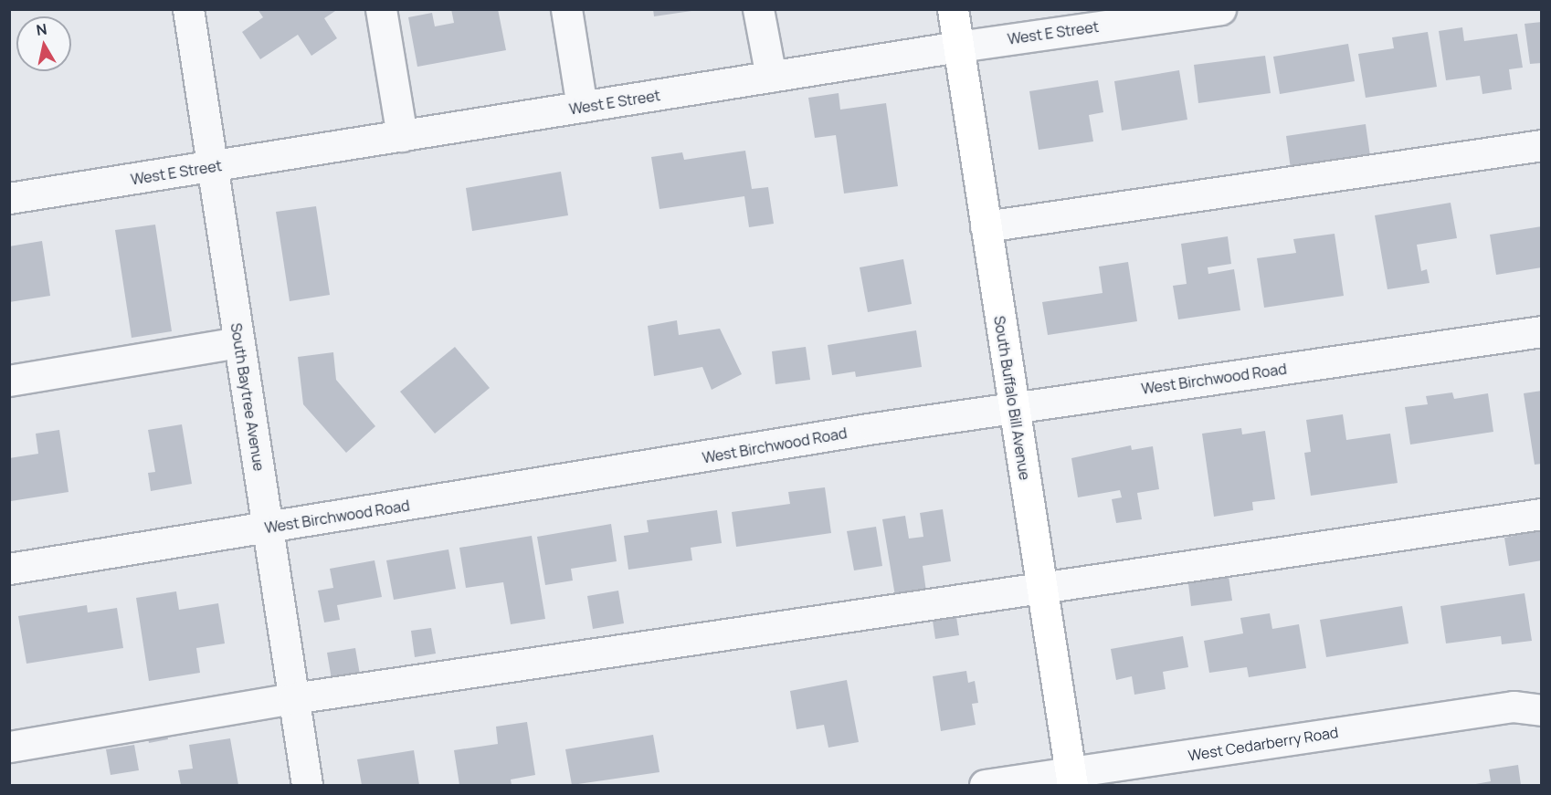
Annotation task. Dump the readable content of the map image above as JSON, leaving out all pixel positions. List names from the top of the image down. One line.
{"streets":{"main road":["South Buffalo Bill Avenue"],"street":["West E Street","West Birchwood Road","South Baytree Avenue","West Cedarberry Road"]},"crossings":[["West E Street","South Baytree Avenue"],["West E Street","South Buffalo Bill Avenue"],["West Birchwood Road","South Baytree Avenue"],["West Birchwood Road","South Buffalo Bill Avenue"],["South Buffalo Bill Avenue","West Cedarberry Road"]],"north":"top"}
